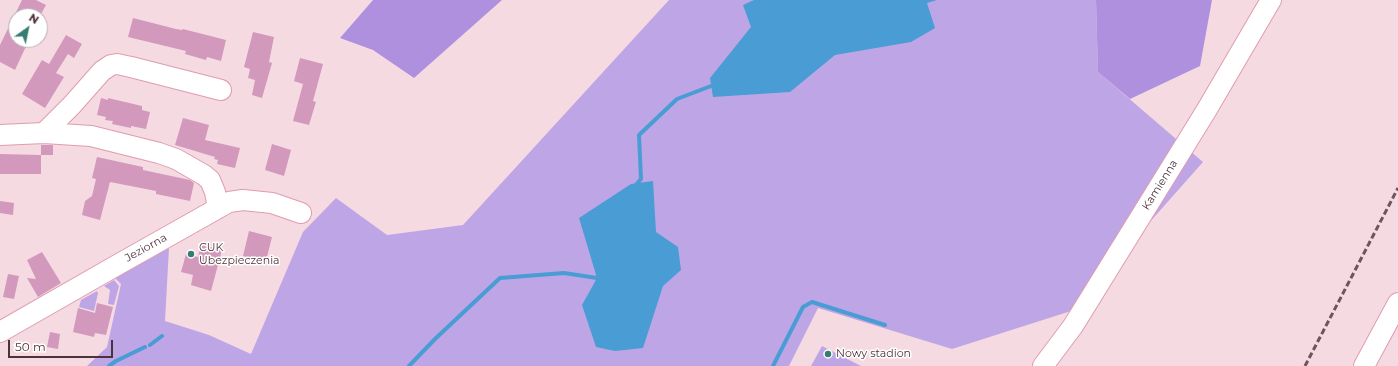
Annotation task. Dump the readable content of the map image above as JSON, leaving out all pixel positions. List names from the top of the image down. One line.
{"streets":{"street":["Kamienna","Jeziorna"]},"places":["CUK Ubezpieczenia","Nowy stadion"],"scale_bar":"50 m","north":"top right"}
